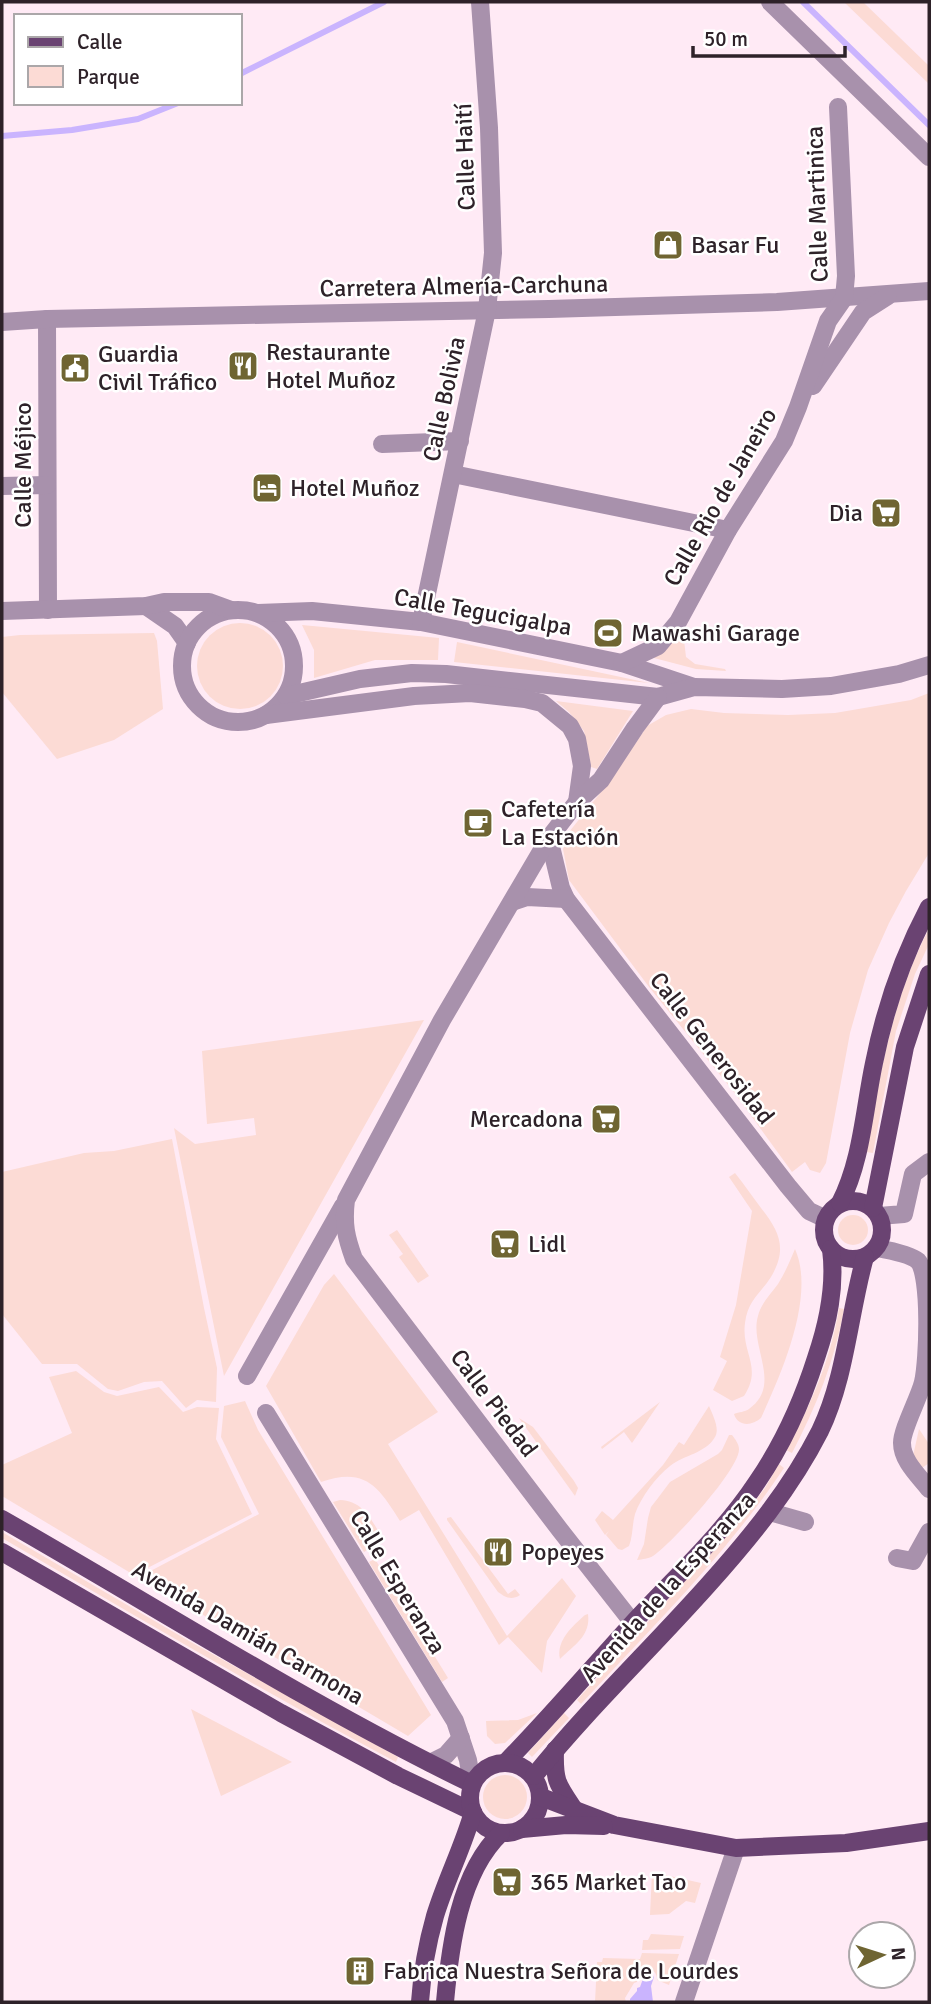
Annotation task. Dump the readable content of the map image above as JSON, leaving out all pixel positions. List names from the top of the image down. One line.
{"streets":{"main road":["Avenida de la Esperanza","Avenida Damián Carmona"],"street":["Calle Haití","Calle Martinica","Carretera Almería-Carchuna","Calle Bolivia","Calle Méjico","Calle Rio de Janeiro","Calle Tegucigalpa","Calle Generosidad","Calle Piedad","Calle Esperanza"]},"crossings":[["Calle Haití","Carretera Almería-Carchuna"],["Calle Haití","Calle Bolivia"],["Calle Martinica","Carretera Almería-Carchuna"],["Calle Martinica","Calle Rio de Janeiro"],["Carretera Almería-Carchuna","Calle Bolivia"],["Carretera Almería-Carchuna","Calle Méjico"],["Carretera Almería-Carchuna","Calle Rio de Janeiro"],["Calle Bolivia","Calle Tegucigalpa"],["Calle Rio de Janeiro","Calle Tegucigalpa"],["Calle Tegucigalpa","Calle Piedad"],["Calle Generosidad","Calle Piedad"],["Calle Generosidad","Avenida de la Esperanza"],["Calle Piedad","Avenida de la Esperanza"],["Calle Esperanza","Avenida de la Esperanza"],["Calle Esperanza","Avenida Damián Carmona"],["Avenida de la Esperanza","Avenida Damián Carmona"]],"places":{"shop":["Basar Fu"],"restaurant":["Restaurante Hotel Muñoz","Popeyes"],"public building":["Guardia Civil Tráfico"],"hotel":["Hotel Muñoz"],"supermarket":["Dia","Mercadona","Lidl","365 Market Tao"],"sports":["Mawashi Garage"],"cafe":["Cafetería La Estación"],"building":["Fabrica Nuestra Señora de Lourdes"]},"legend":["Calle","Parque"],"scale_bar":"50 m","north":"right"}
